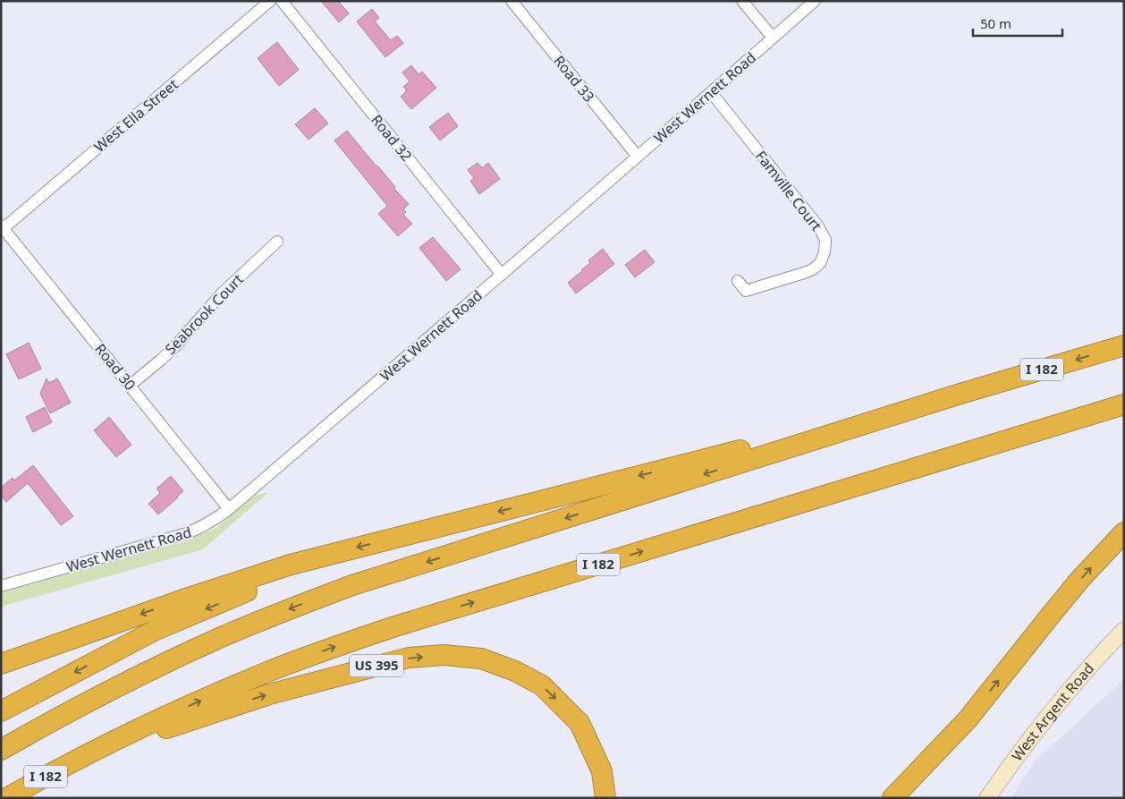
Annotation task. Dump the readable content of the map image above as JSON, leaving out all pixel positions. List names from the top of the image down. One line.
{"streets":{"highway":["I 182","US 395"],"main road":["West Argent Road"],"street":["Road 33","West Wernett Road","West Ella Street","Road 32","Famville Court","Seabrook Court","Road 30"]},"crossings":[["Road 33","West Wernett Road"],["West Wernett Road","Road 32"],["West Wernett Road","Famville Court"],["West Wernett Road","Road 30"],["West Ella Street","Road 30"],["Seabrook Court","Road 30"],["I 182","US 395"]],"scale_bar":"50 m"}
